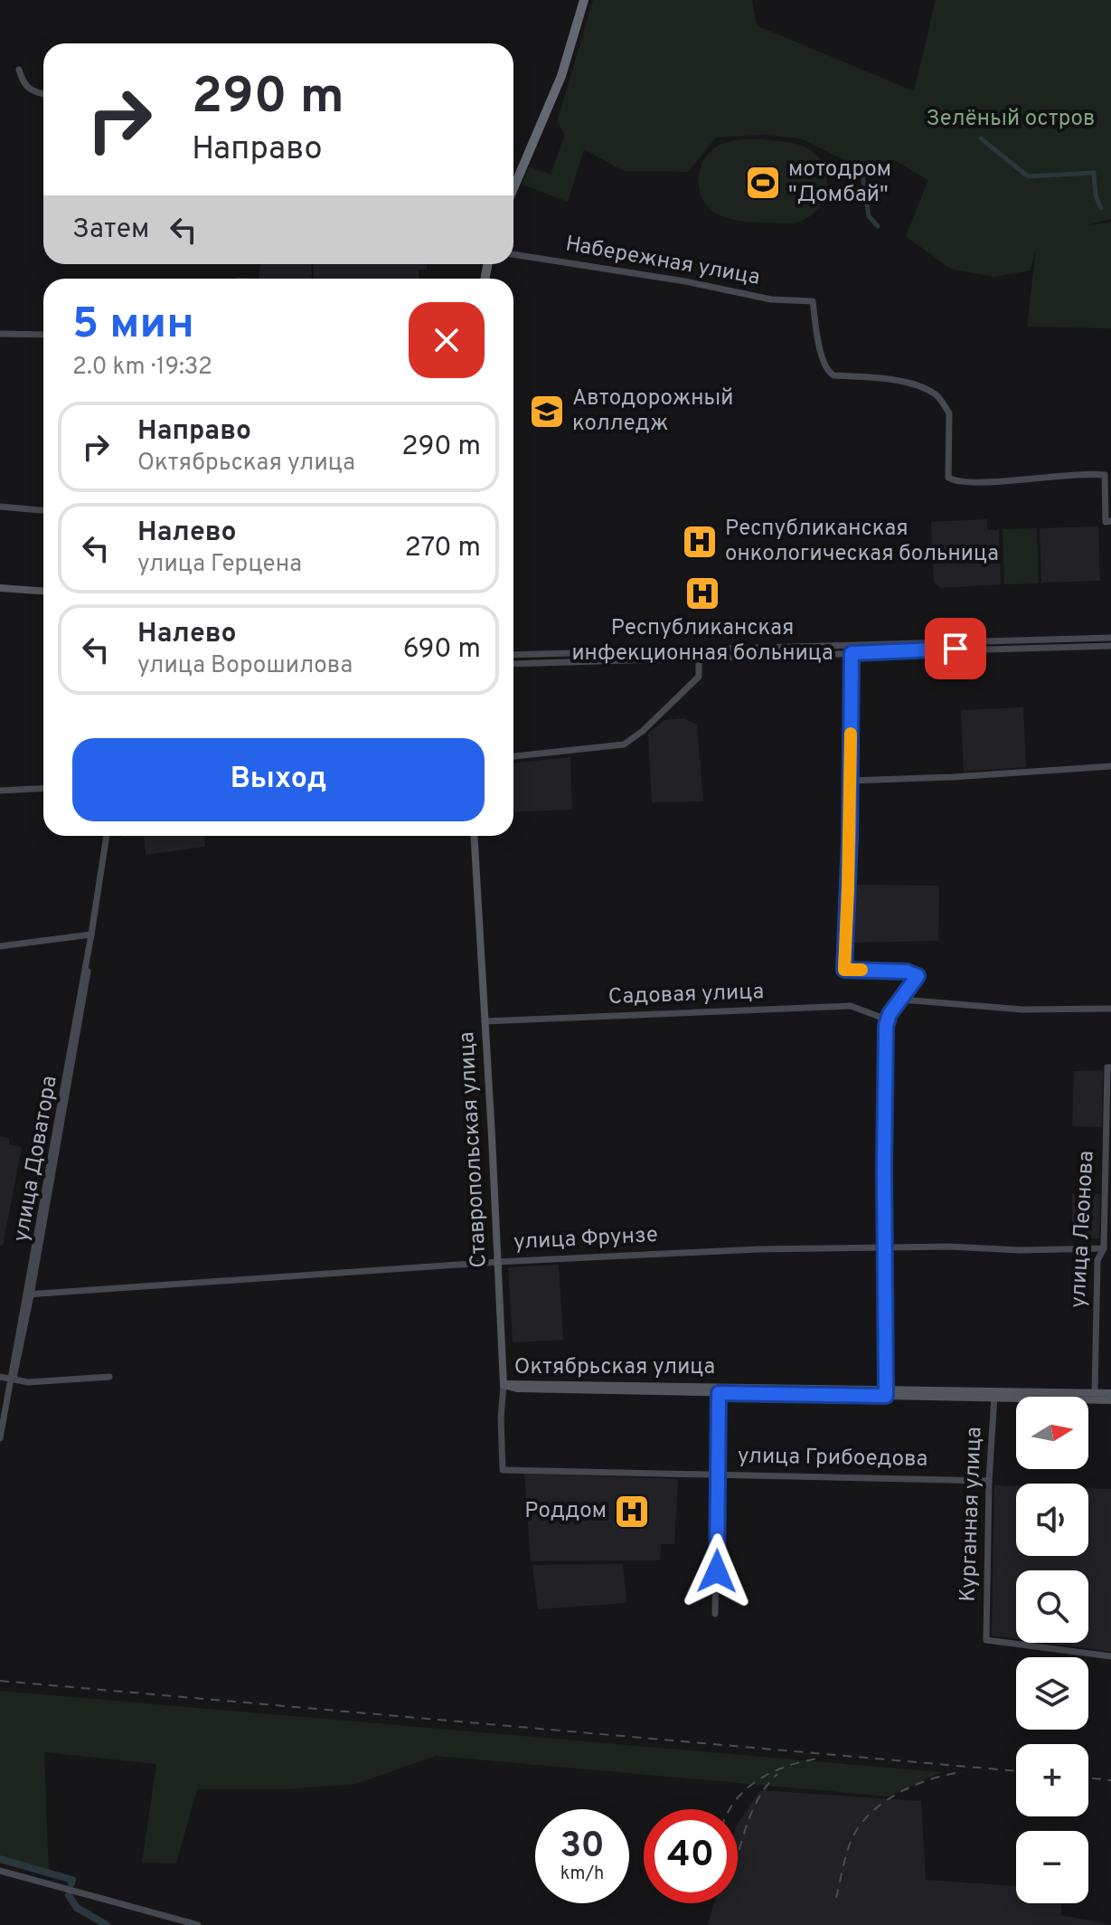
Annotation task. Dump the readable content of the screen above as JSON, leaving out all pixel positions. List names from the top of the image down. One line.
{"streets":{"main road":["Ставропольская улица","Октябрьская улица"],"street":["Набережная улица","Садовая улица","улица Доватора","улица Леонова","улица Фрунзе","улица Грибоедова","Курганная улица"]},"crossings":[["Садовая улица","Ставропольская улица"],["Ставропольская улица","улица Фрунзе"],["Ставропольская улица","Октябрьская улица"],["Ставропольская улица","улица Грибоедова"],["улица Доватора","улица Фрунзе"],["улица Леонова","улица Фрунзе"],["улица Леонова","Октябрьская улица"],["Октябрьская улица","Курганная улица"],["улица Грибоедова","Курганная улица"]],"parks":["Зелёный остров"],"places":{"sports":["мотодром \"Домбай\""],"school or university":["Автодорожный колледж"],"hospital":["Республиканская онкологическая больница","Республиканская инфекционная больница","Роддом"]},"north":"right","page":{"turn":["290 m","Направо"],"then":"Затем","heading":["5 мин","2.0 km · 19:32"],"list":[{"name":"Направо","note":"Октябрьская улица","value":"290 m"},{"name":"Налево","note":"улица Герцена","value":"270 m"},{"name":"Налево","note":"улица Ворошилова","value":"690 m"}],"buttons":"Выход","map_buttons":["+","−"],"speed":"30 km/h","limit":"40"}}
